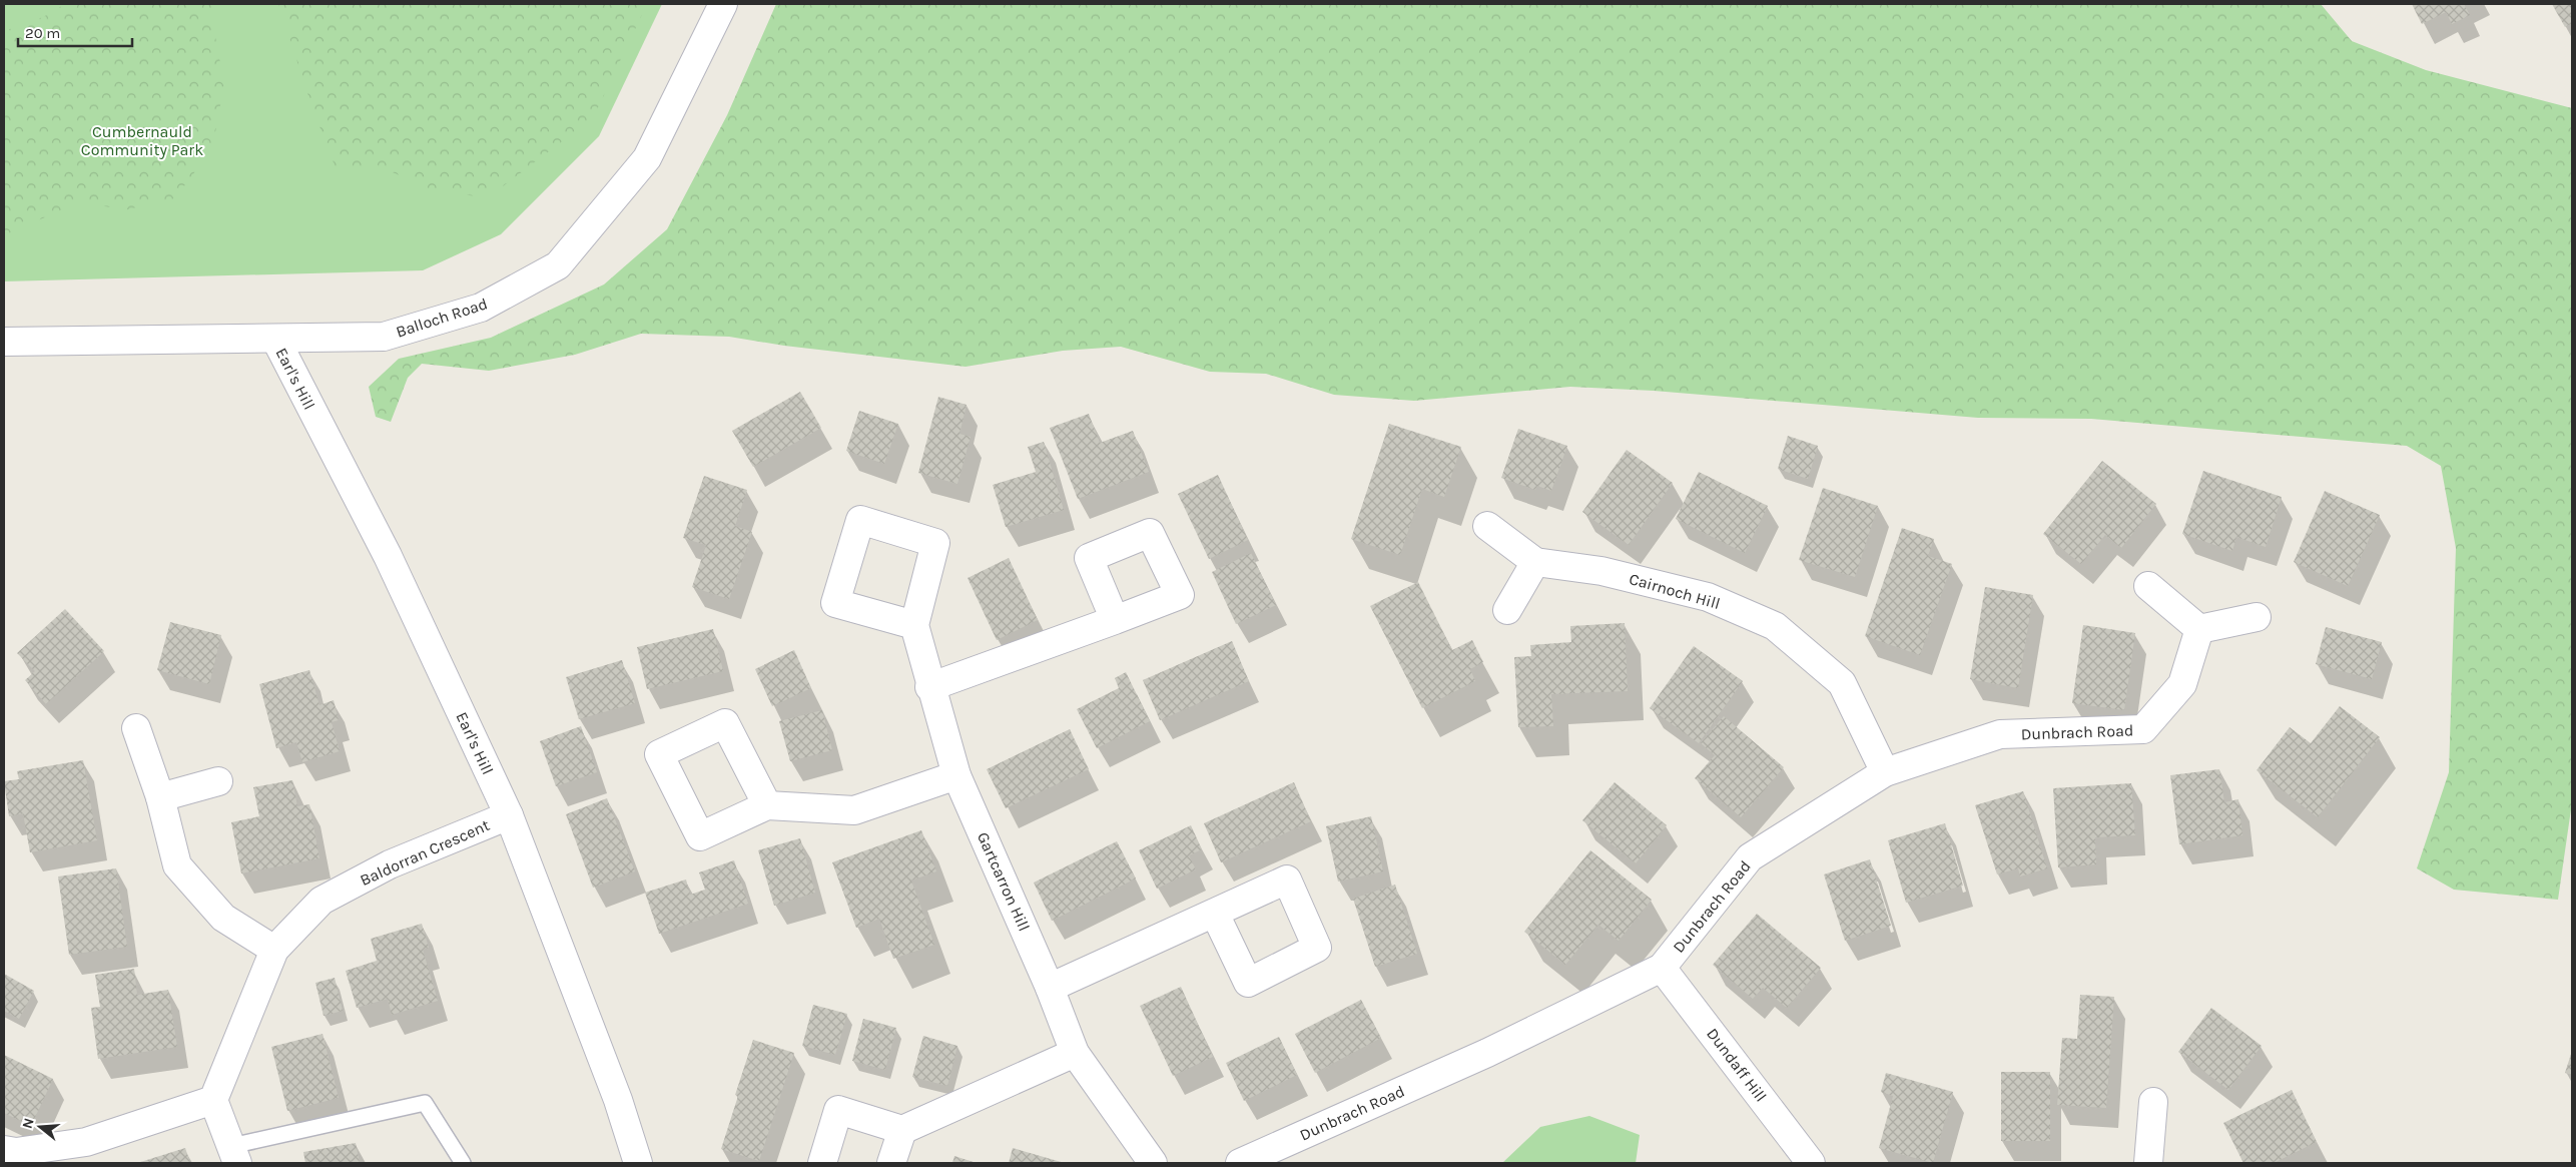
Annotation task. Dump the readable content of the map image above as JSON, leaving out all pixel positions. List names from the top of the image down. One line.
{"streets":{"street":["Balloch Road","Earl's Hill","Cairnoch Hill","Dunbrach Road","Baldorran Crescent","Gartcarron Hill","Dundaff Hill"]},"crossings":[["Balloch Road","Earl's Hill"],["Earl's Hill","Baldorran Crescent"],["Cairnoch Hill","Dunbrach Road"],["Dunbrach Road","Dundaff Hill"]],"parks":["Cumbernauld Community Park"],"scale_bar":"20 m","north":"left"}
